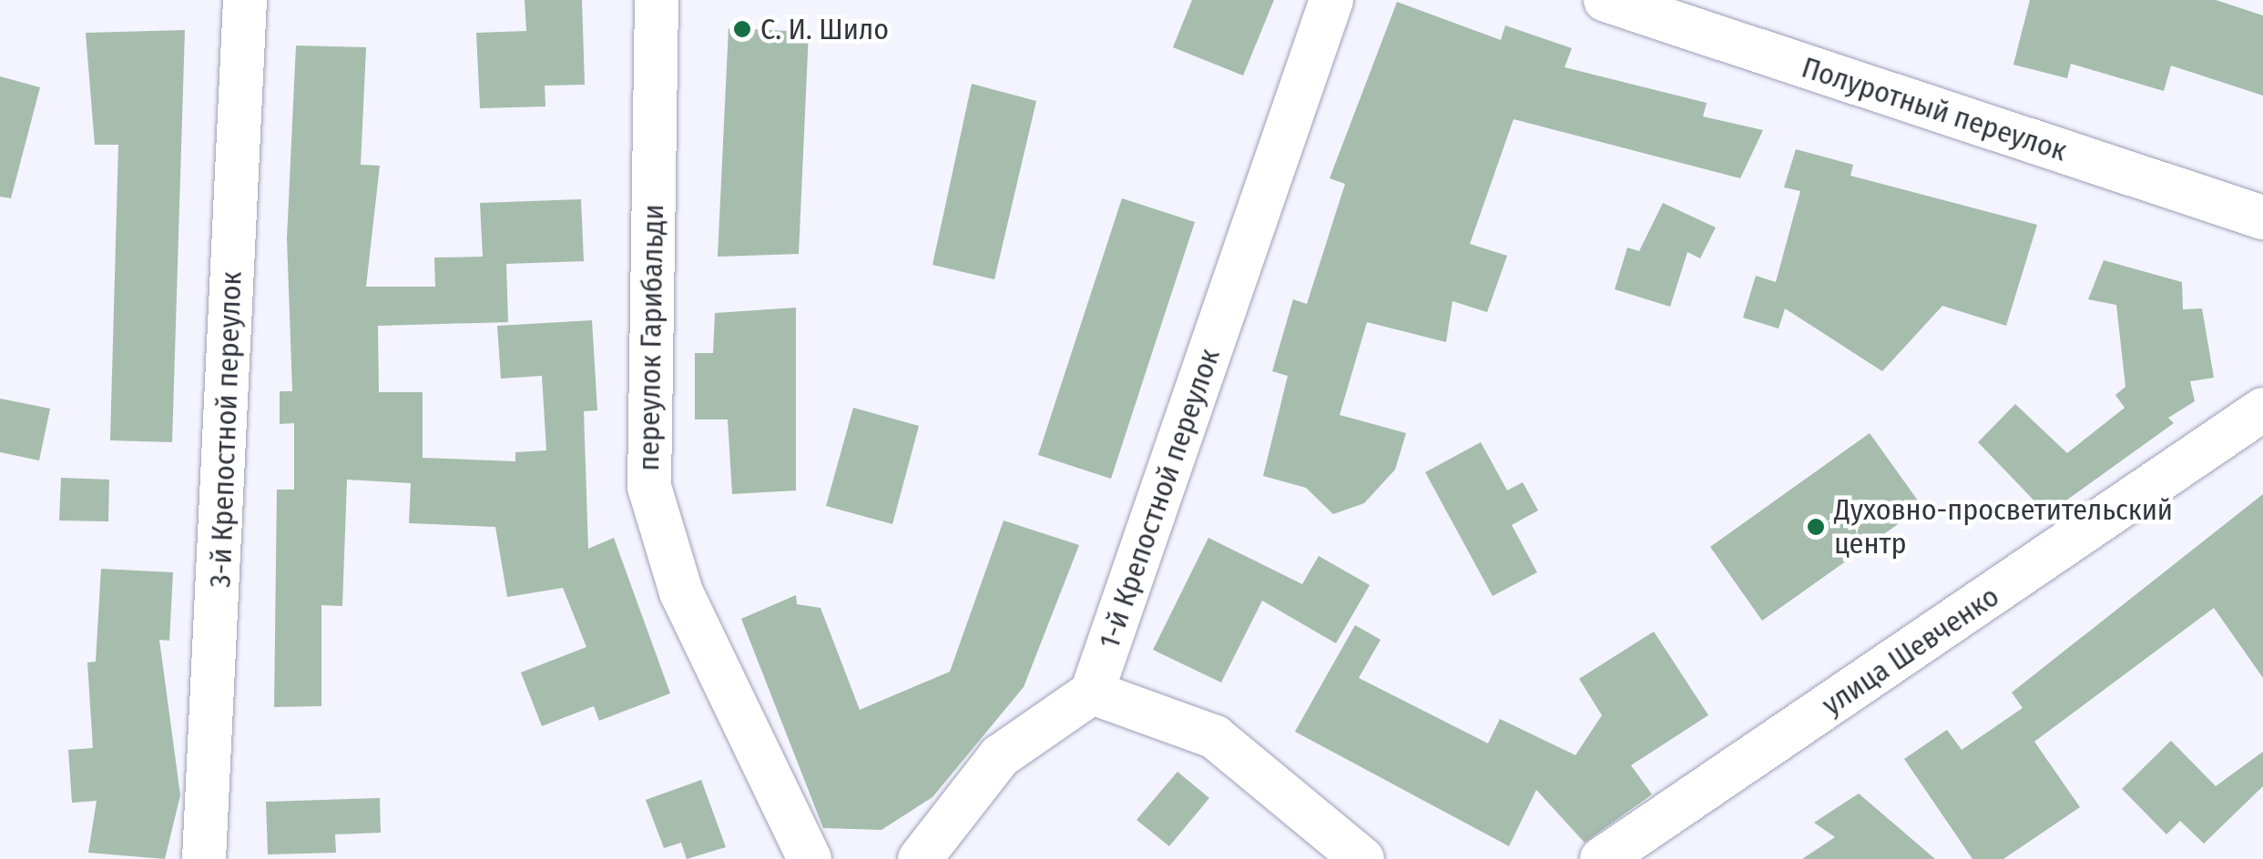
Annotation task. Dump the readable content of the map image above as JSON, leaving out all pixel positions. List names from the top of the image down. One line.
{"streets":{"street":["Полуротный переулок","переулок Гарибальди","3-й Крепостной переулок","1-й Крепостной переулок","улица Шевченко"]},"places":["С. И. Шило","Духовно-просветительский центр"]}
